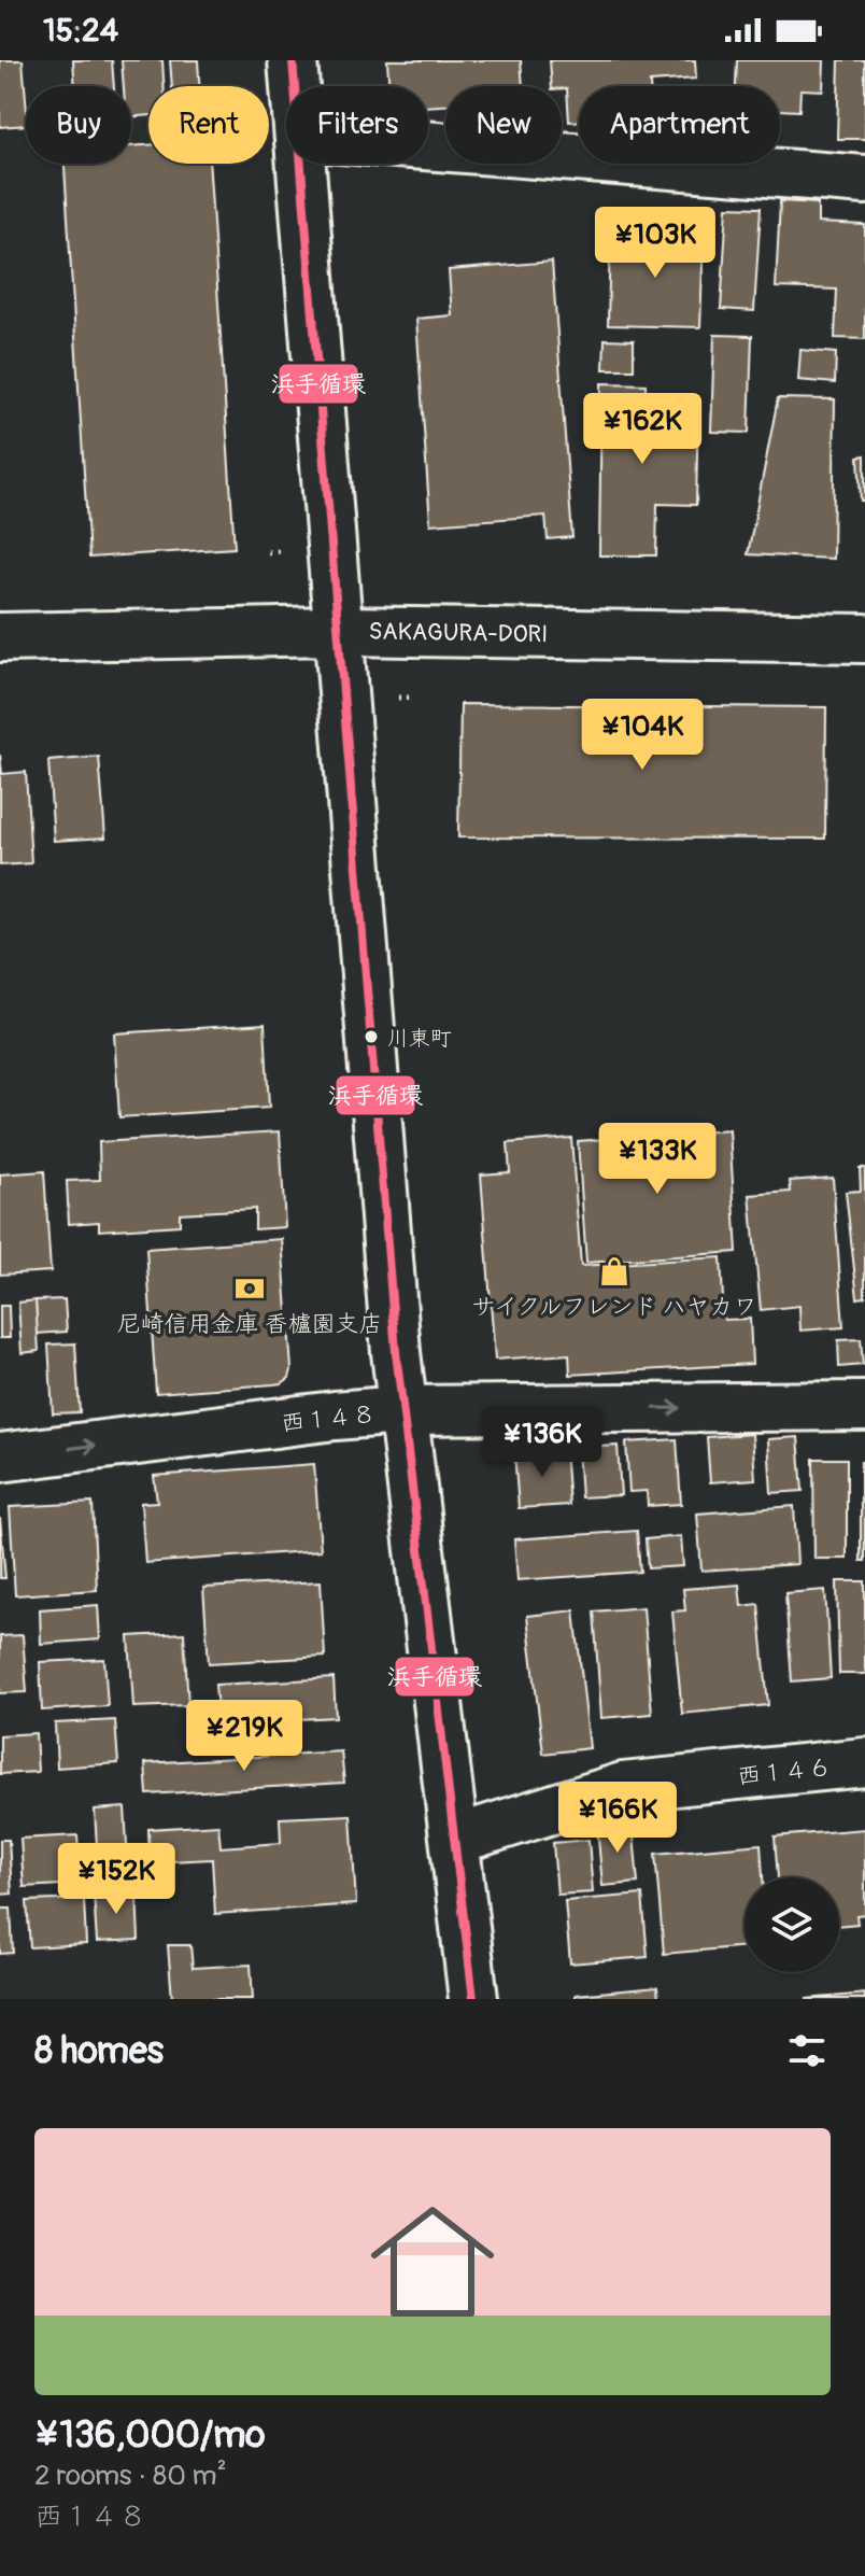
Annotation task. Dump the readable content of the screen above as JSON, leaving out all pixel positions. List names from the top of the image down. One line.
{"streets":{"street":["SAKAGURA-DORI","西１４８","西１４６"]},"one_way":["西１４８"],"places":{"other":["川東町"],"shop":["サイクルフレンド ハヤカワ"],"bank":["尼崎信用金庫 香櫨園支店"]},"lines":["transit line 浜手循環"],"page":{"status":"15:24","chip":["Buy","Rent","Filters","New","Apartment"],"price":["¥103K","¥162K","¥104K","¥133K","¥136K","¥219K","¥166K","¥152K"],"heading":"8 homes","list":[{"name":"¥136,000/mo","note":"2 rooms · 80 m² · 西１４８"}]}}
